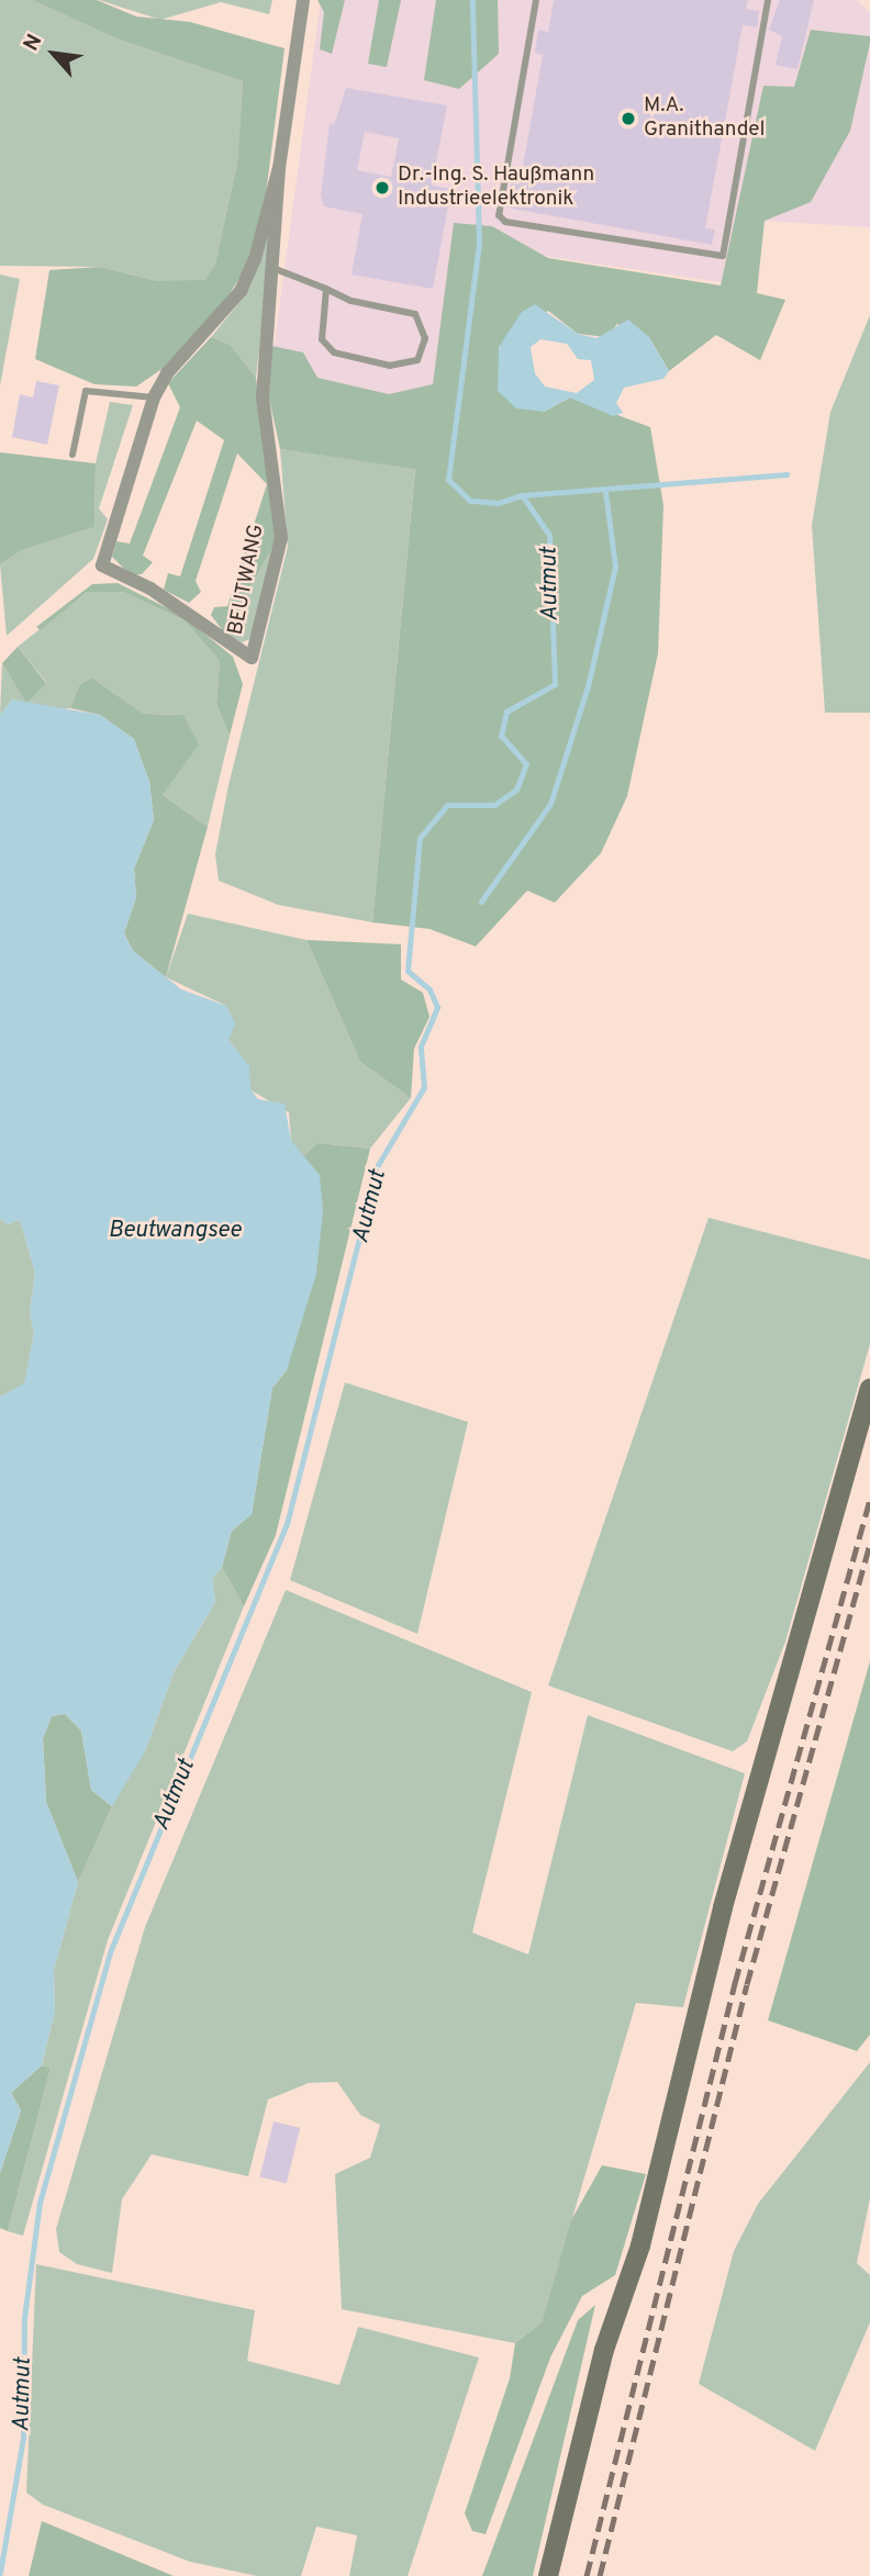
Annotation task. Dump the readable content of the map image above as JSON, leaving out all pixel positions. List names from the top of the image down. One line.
{"streets":{"street":["BEUTWANG"]},"water":["Autmut","Beutwangsee"],"places":["M.A. Granithandel","Dr.-Ing. S. Haußmann Industrieelektronik"],"north":"top left"}
